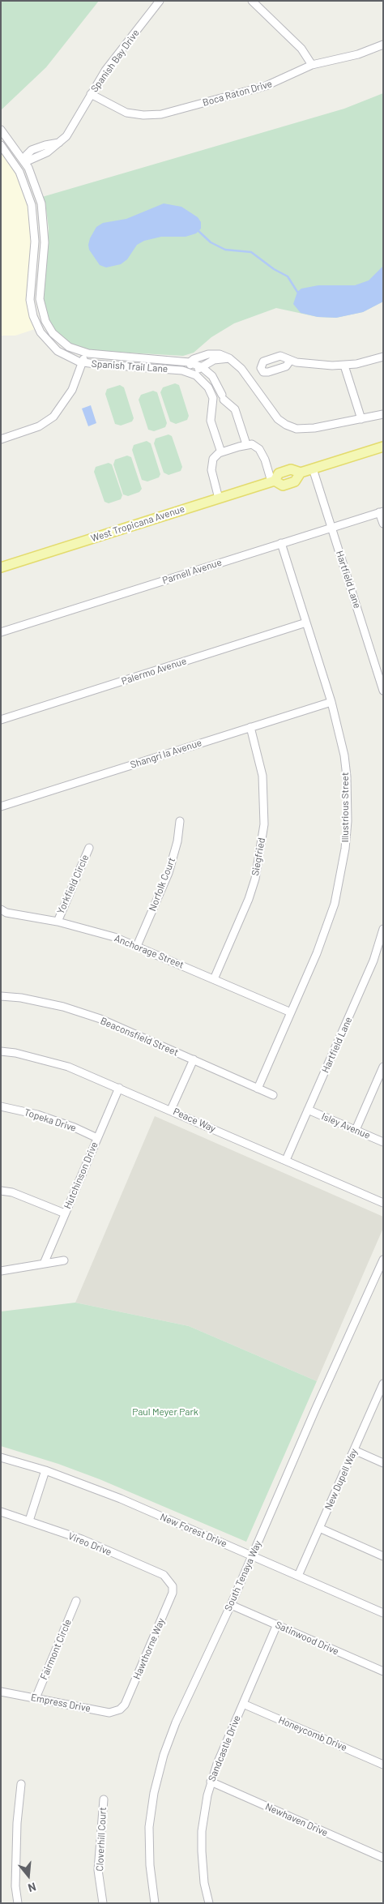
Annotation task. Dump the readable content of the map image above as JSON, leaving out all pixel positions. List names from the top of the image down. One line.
{"streets":{"main road":["West Tropicana Avenue"],"street":["Spanish Bay Drive","Boca Raton Drive","Spanish Trail Lane","Parnell Avenue","Hartfield Lane","Palermo Avenue","Shangri la Avenue","Illustrious Street","Siegfried","Yorkfield Circle","Norfolk Court","Anchorage Street","Beaconsfield Street","Topeka Drive","Peace Way","Isley Avenue","Hutchinson Drive","New Dupell Way","New Forest Drive","Vireo Drive","South Tenaya Way","Satinwood Drive","Hawthorne Way","Fairmont Circle","Empress Drive","Honeycomb Drive","Sandcastle Drive","Newhaven Drive","Cloverhill Court"]},"crossings":[["Spanish Bay Drive","Boca Raton Drive"],["Spanish Bay Drive","Spanish Trail Lane"],["West Tropicana Avenue","Hartfield Lane"],["Parnell Avenue","Hartfield Lane"],["Parnell Avenue","Illustrious Street"],["Hartfield Lane","Peace Way"],["Hartfield Lane","Isley Avenue"],["Palermo Avenue","Illustrious Street"],["Shangri la Avenue","Illustrious Street"],["Shangri la Avenue","Siegfried"],["Illustrious Street","Anchorage Street"],["Illustrious Street","Beaconsfield Street"],["Siegfried","Anchorage Street"],["Yorkfield Circle","Anchorage Street"],["Norfolk Court","Anchorage Street"],["Topeka Drive","Hutchinson Drive"],["Peace Way","Hutchinson Drive"],["New Dupell Way","New Forest Drive"],["New Forest Drive","South Tenaya Way"],["Vireo Drive","Hawthorne Way"],["South Tenaya Way","Satinwood Drive"],["Satinwood Drive","Sandcastle Drive"],["Hawthorne Way","Empress Drive"],["Fairmont Circle","Empress Drive"],["Honeycomb Drive","Sandcastle Drive"],["Sandcastle Drive","Newhaven Drive"]],"parks":["Paul Meyer Park"],"north":"bottom"}
